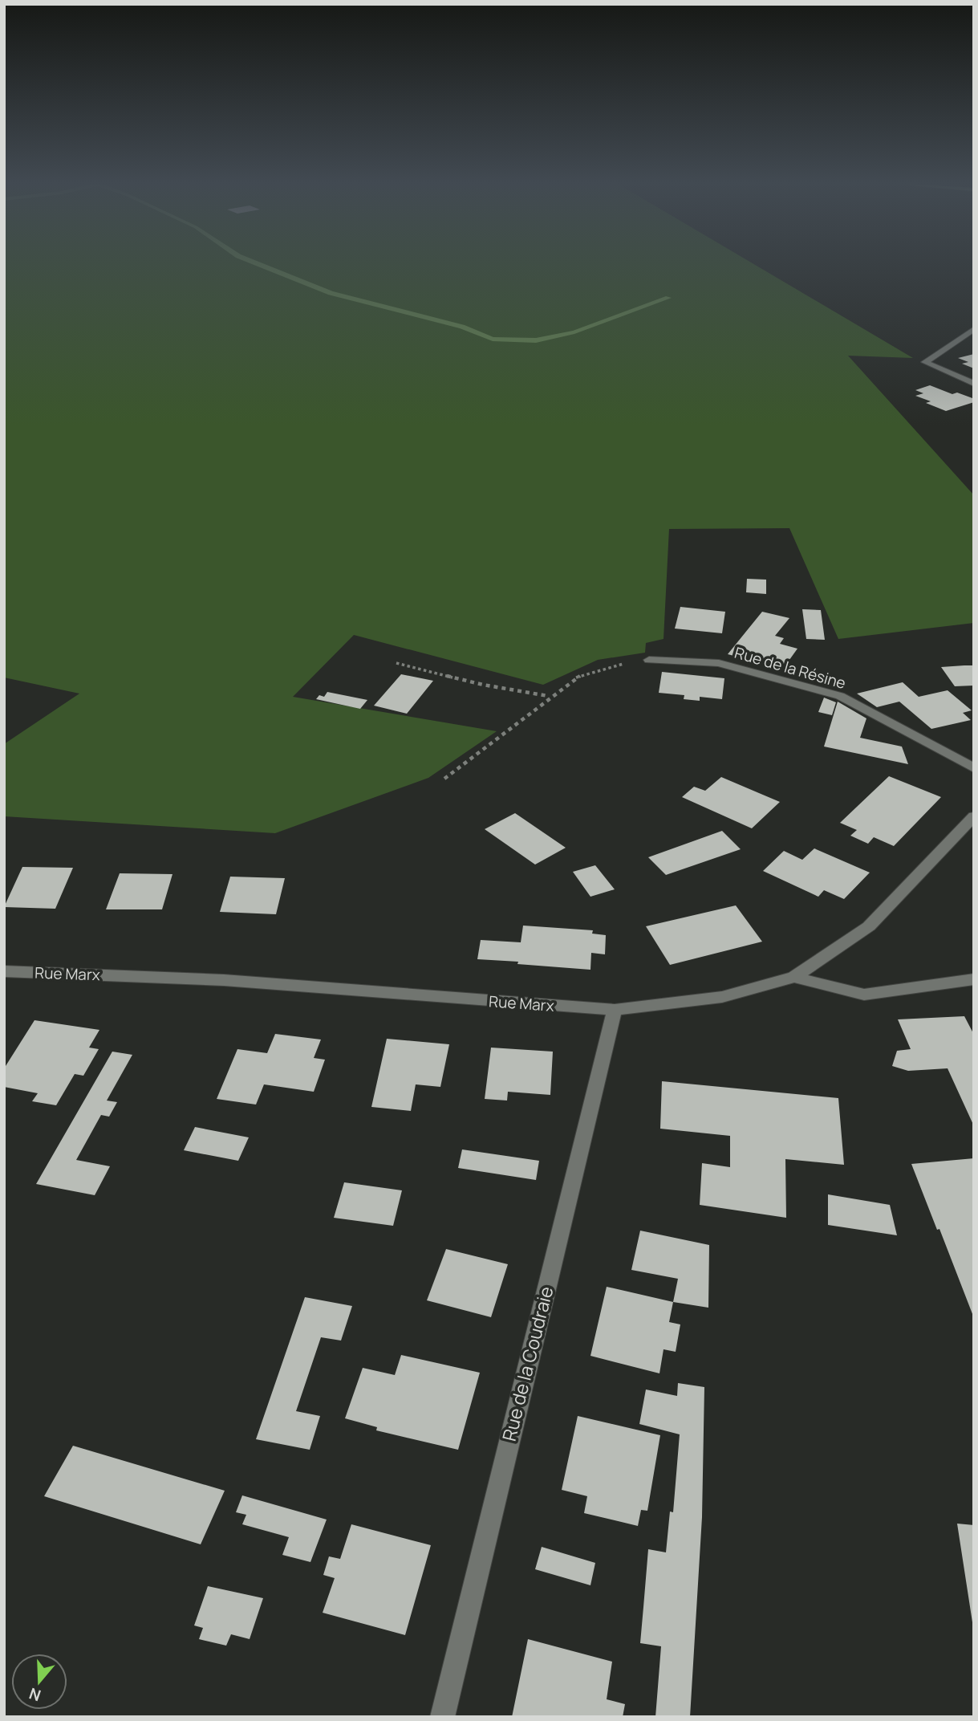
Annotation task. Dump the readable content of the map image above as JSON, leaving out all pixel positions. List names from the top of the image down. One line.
{"streets":{"street":["Rue de la Résine","Rue Marx","Rue de la Coudraie"]},"crossings":[["Rue Marx","Rue de la Coudraie"]],"north":"bottom"}
